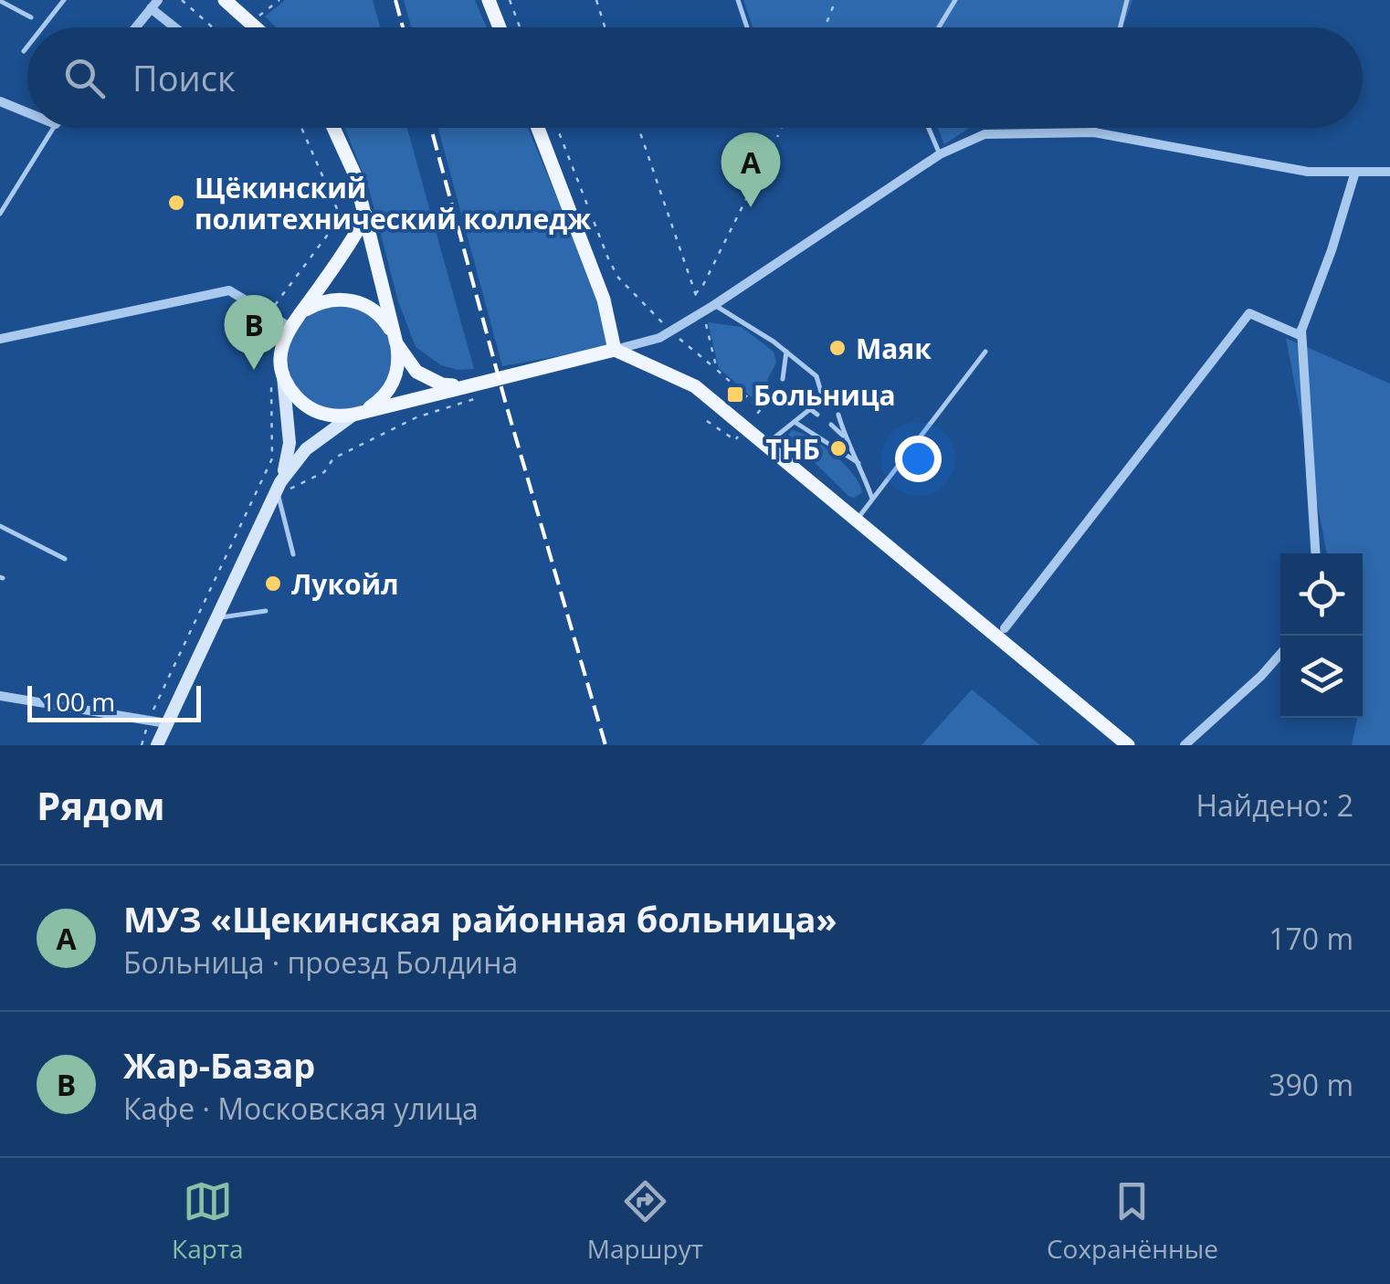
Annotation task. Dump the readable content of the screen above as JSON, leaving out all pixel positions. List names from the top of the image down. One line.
{"places":{"other":["Щёкинский политехнический колледж","Маяк","ТНБ","Лукойл"],"transit":["Больница"]},"scale_bar":"100 m","page":{"search":"Поиск","pins":["A","B"],"scale":"100 m","heading":["Рядом","Найдено: 2"],"list":[{"mark":"A","name":"МУЗ «Щекинская районная больница»","note":"Больница · проезд Болдина","value":"170 m"},{"mark":"B","name":"Жар-Базар","note":"Кафе · Московская улица","value":"390 m"}],"nav":["Карта","Маршрут","Сохранённые"]}}
